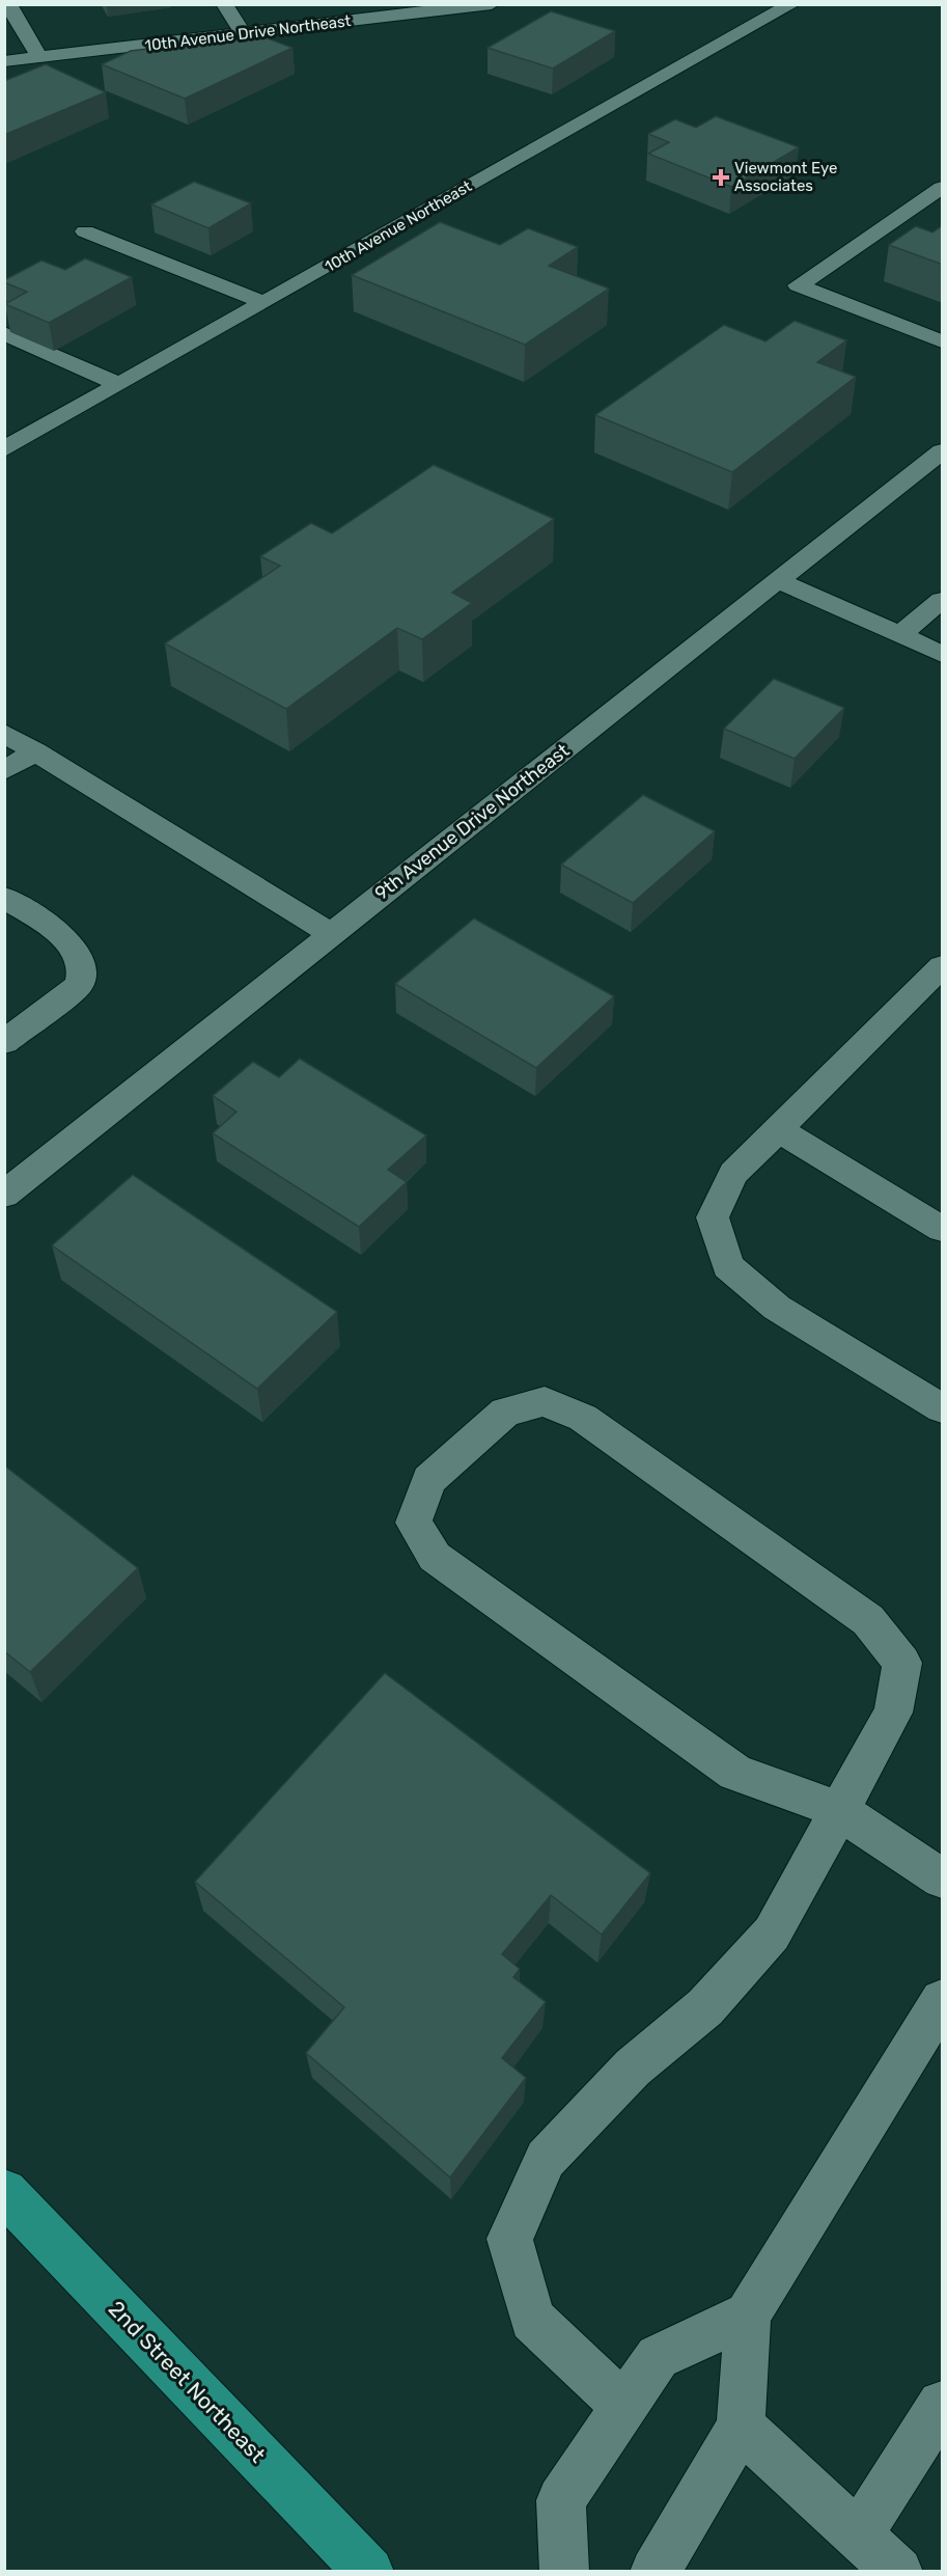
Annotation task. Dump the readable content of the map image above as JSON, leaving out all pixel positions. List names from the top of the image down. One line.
{"streets":{"main road":["2nd Street Northeast"],"street":["10th Avenue Drive Northeast","10th Avenue Northeast","9th Avenue Drive Northeast"]},"places":{"health":["Viewmont Eye Associates"]}}
